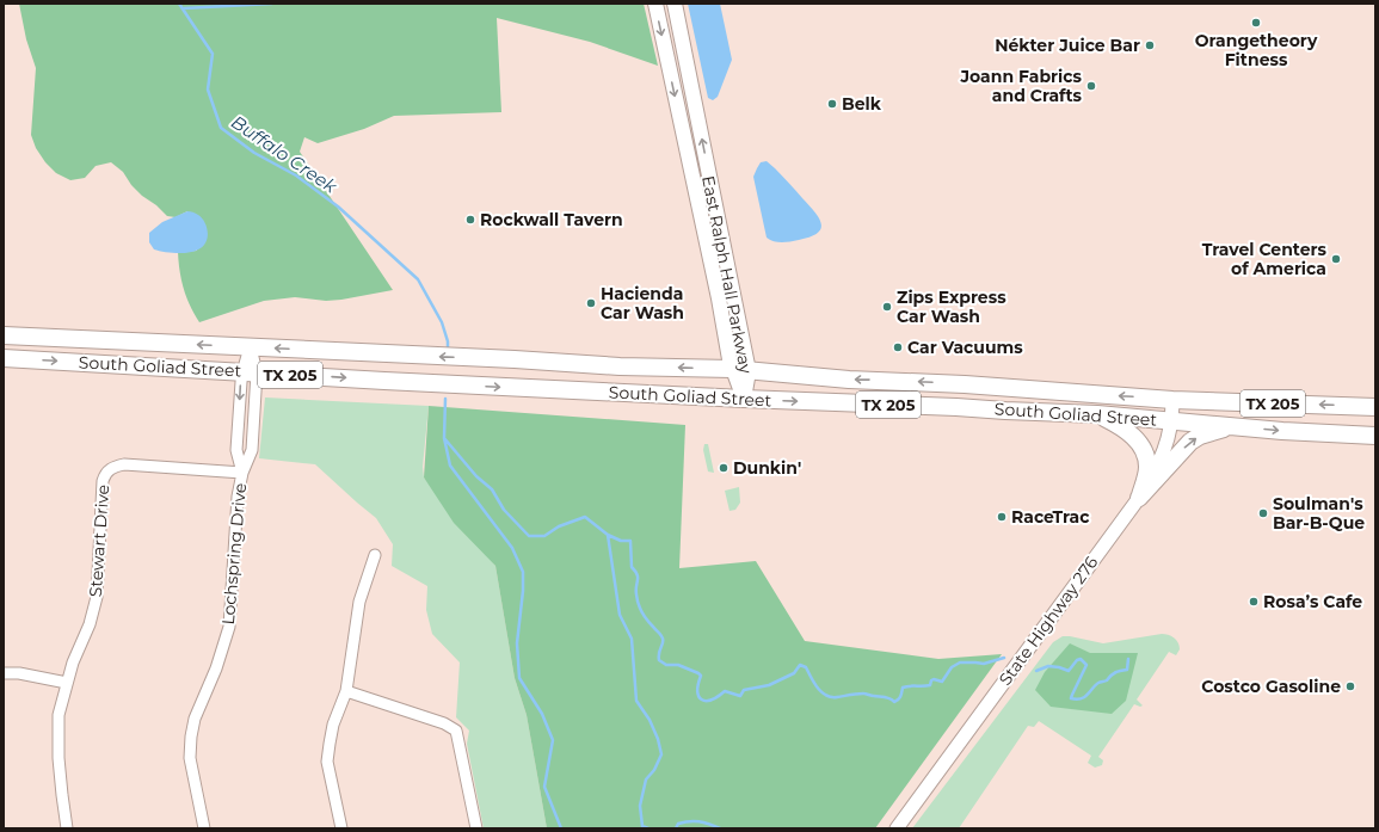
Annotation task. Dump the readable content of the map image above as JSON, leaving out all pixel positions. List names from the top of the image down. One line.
{"streets":{"main road":["East Ralph Hall Parkway","South Goliad Street","TX 205"],"street":["Stewart Drive","Lochspring Drive","State Highway 276"]},"crossings":[["East Ralph Hall Parkway","South Goliad Street"],["South Goliad Street","Lochspring Drive"],["South Goliad Street","State Highway 276"],["Stewart Drive","Lochspring Drive"]],"water":["Buffalo Creek"],"places":["Orangetheory Fitness","Nékter Juice Bar","Joann Fabrics and Crafts","Belk","Rockwall Tavern","Travel Centers of America","Hacienda Car Wash","Zips Express Car Wash","Car Vacuums","Dunkin'","Soulman's Bar-B-Que","RaceTrac","Rosa’s Cafe","Costco Gasoline"]}
